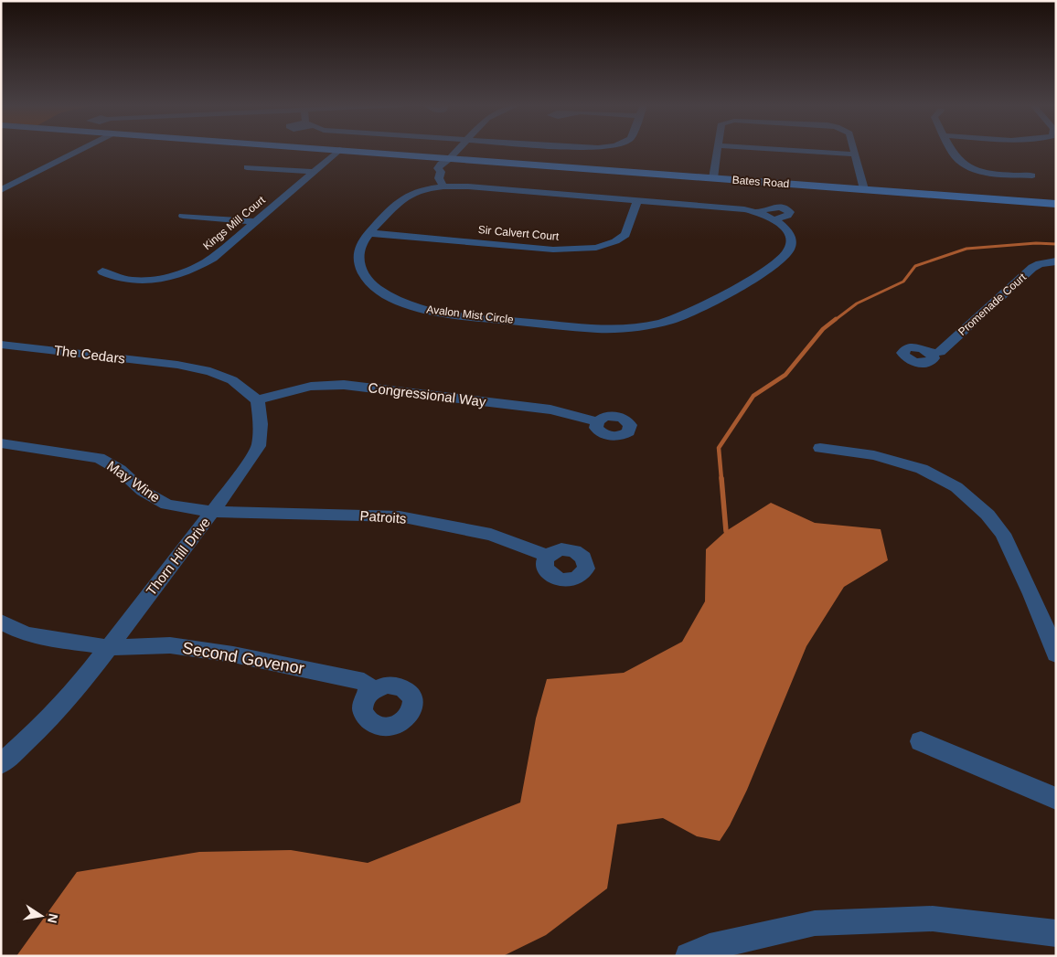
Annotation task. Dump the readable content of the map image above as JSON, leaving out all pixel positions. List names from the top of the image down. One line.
{"streets":{"street":["Bates Road","Kings Mill Court","Sir Calvert Court","Promenade Court","Avalon Mist Circle","The Cedars","Congressional Way","May Wine","Patroits","Thorn Hill Drive","Second Govenor"]},"crossings":[["Bates Road","Kings Mill Court"],["Sir Calvert Court","Avalon Mist Circle"],["The Cedars","Congressional Way"],["The Cedars","Thorn Hill Drive"],["Congressional Way","Thorn Hill Drive"],["May Wine","Patroits"],["May Wine","Thorn Hill Drive"],["Patroits","Thorn Hill Drive"],["Thorn Hill Drive","Second Govenor"]],"north":"right"}
